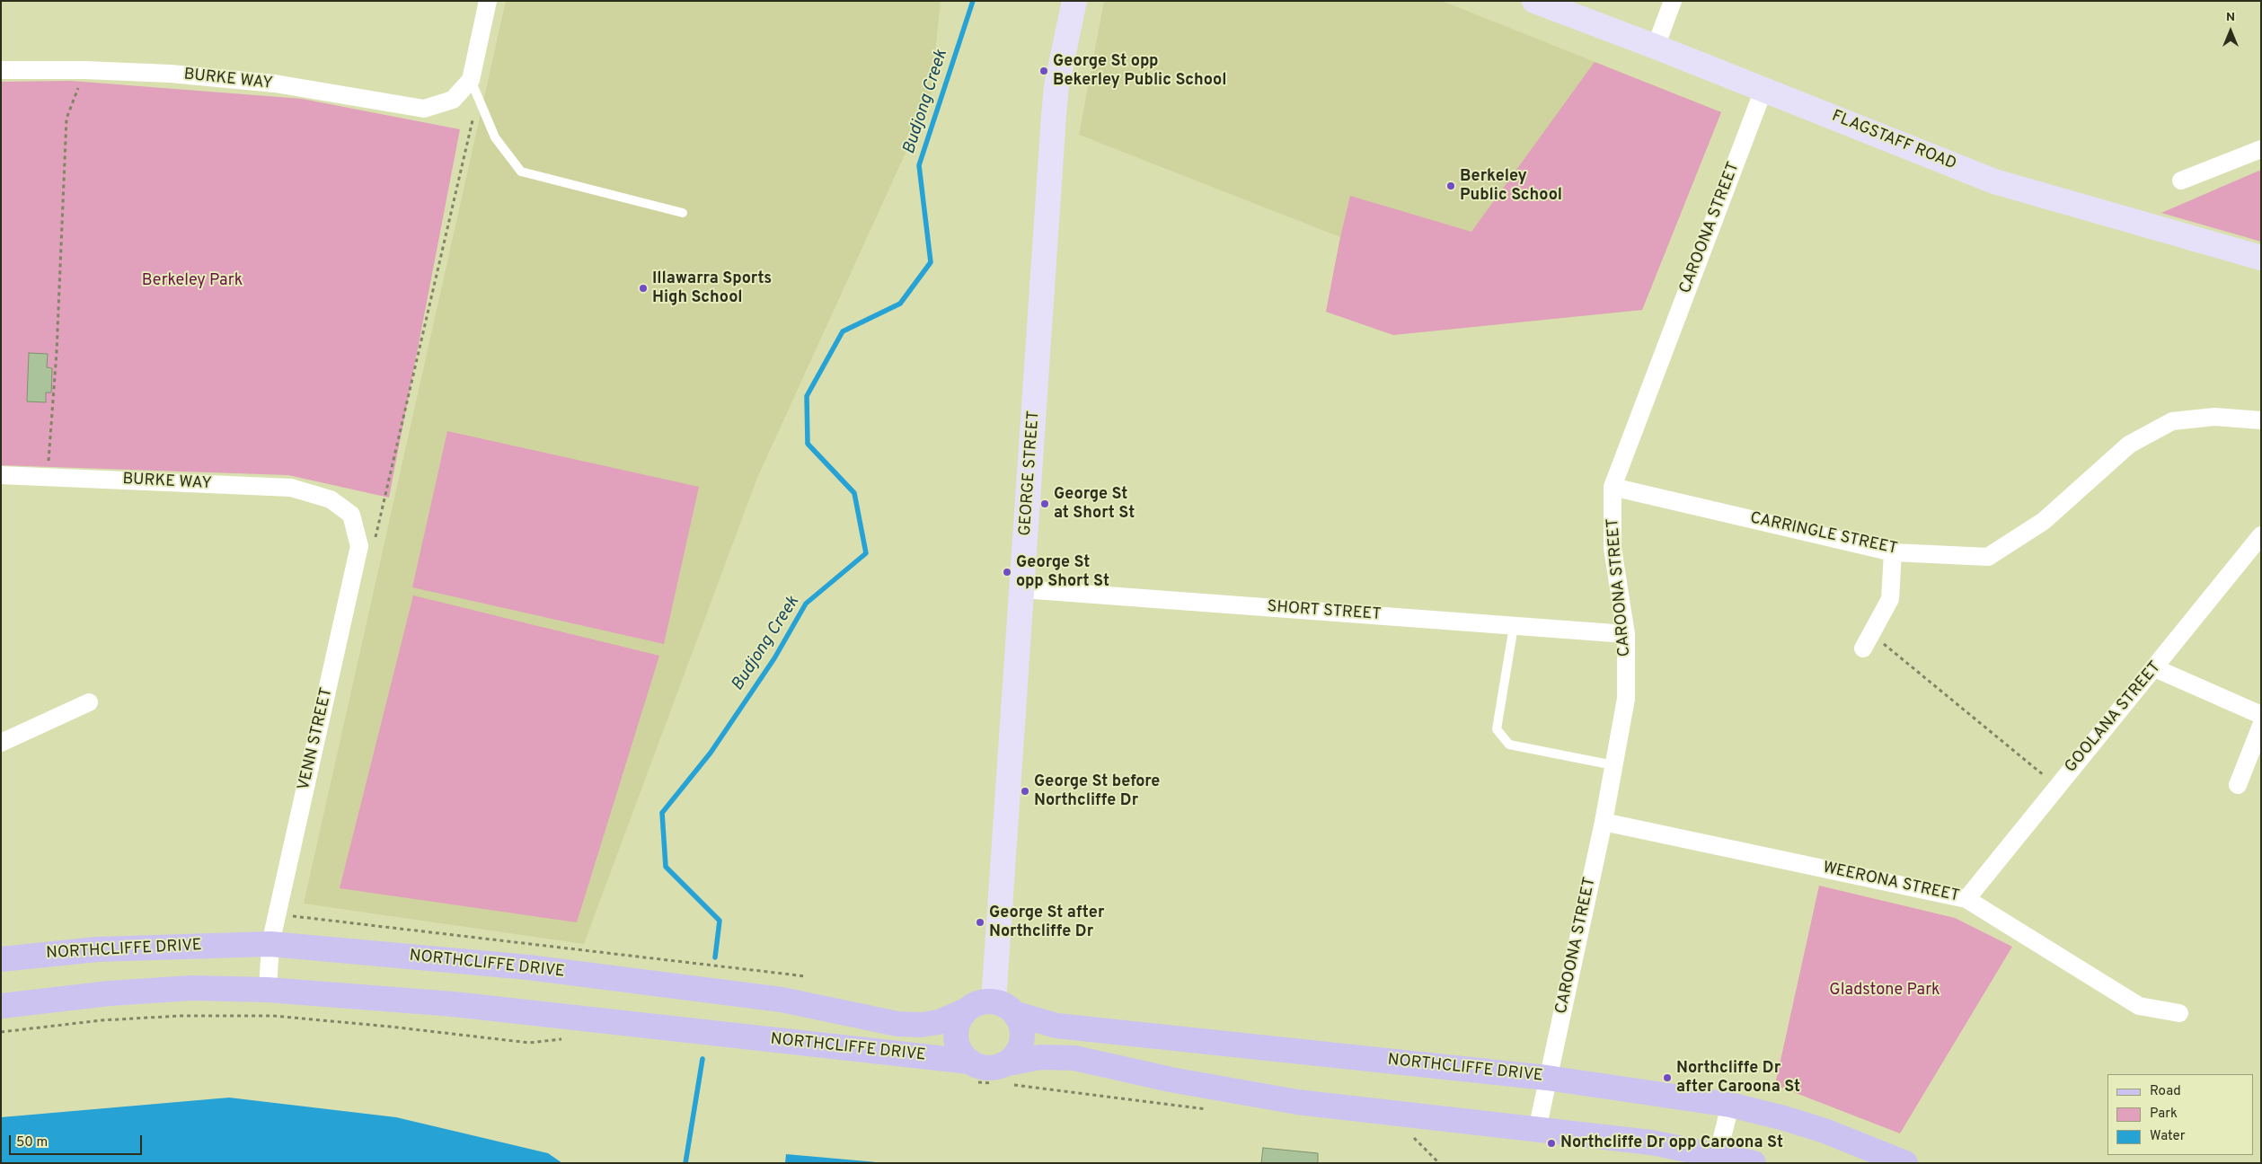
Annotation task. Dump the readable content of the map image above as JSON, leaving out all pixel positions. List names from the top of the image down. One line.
{"streets":{"main road":["FLAGSTAFF ROAD","GEORGE STREET","NORTHCLIFFE DRIVE"],"street":["BURKE WAY","CAROONA STREET","CARRINGLE STREET","SHORT STREET","GOOLANA STREET","VENN STREET","WEERONA STREET"]},"crossings":[["BURKE WAY","VENN STREET"],["FLAGSTAFF ROAD","CAROONA STREET"],["CAROONA STREET","CARRINGLE STREET"],["CAROONA STREET","SHORT STREET"],["CAROONA STREET","WEERONA STREET"],["CAROONA STREET","NORTHCLIFFE DRIVE"],["GEORGE STREET","SHORT STREET"],["GEORGE STREET","NORTHCLIFFE DRIVE"],["GOOLANA STREET","WEERONA STREET"],["VENN STREET","NORTHCLIFFE DRIVE"]],"water":["Budjong Creek"],"parks":["Berkeley Park","Gladstone Park"],"places":["George St opp Bekerley Public School","Berkeley Public School","Illawarra Sports High School","George St at Short St","George St opp Short St","George St before Northcliffe Dr","George St after Northcliffe Dr","Northcliffe Dr after Caroona St","Northcliffe Dr opp Caroona St"],"legend":["Road","Park","Water"],"scale_bar":"50 m","north":"top"}
